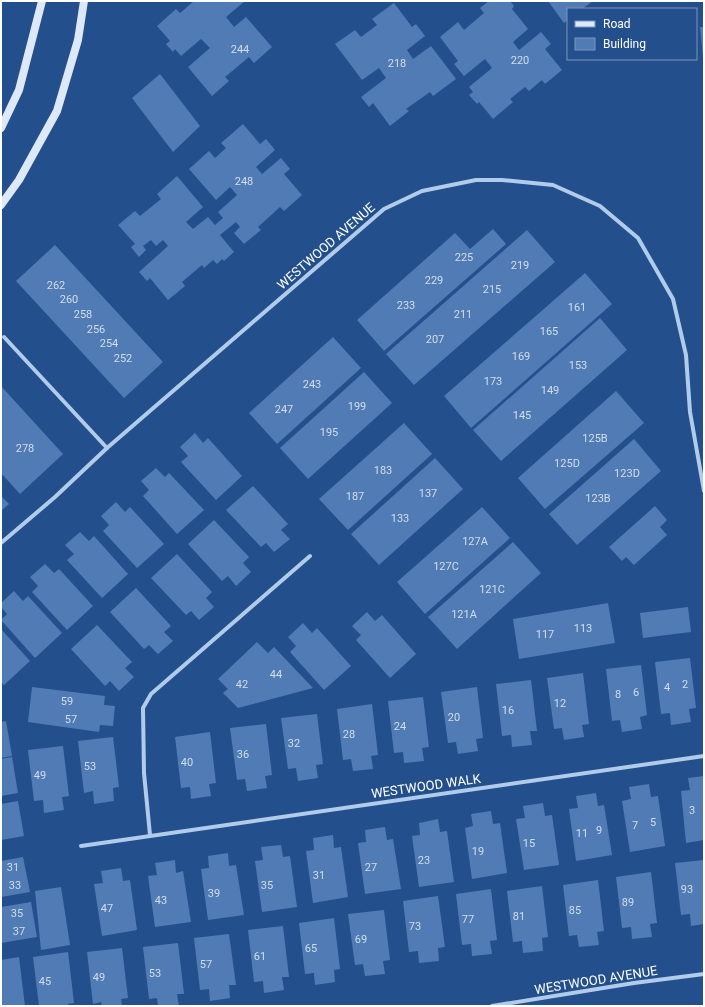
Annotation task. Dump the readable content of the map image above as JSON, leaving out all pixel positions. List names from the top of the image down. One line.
{"streets":{"street":["WESTWOOD AVENUE","WESTWOOD WALK"]},"house_numbers":["244","220","218","248","225","219","229","262","215","260","233","161","258","211","256","165","207","254","169","252","153","173","243","149","199","247","145","195","125B","278","125D","183","123D","137","187","123B","133","127A","127C","121C","121A","113","117","44","42","2","4","6","8","59","12","16","20","57","24","28","32","36","40","53","49","3","5","7","9","11","15","19","23","31","27","31","33","35","93","39","43","89","47","85","35","81","77","73","37","69","65","61","57","53","49","45"],"legend":["Road","Building"]}
